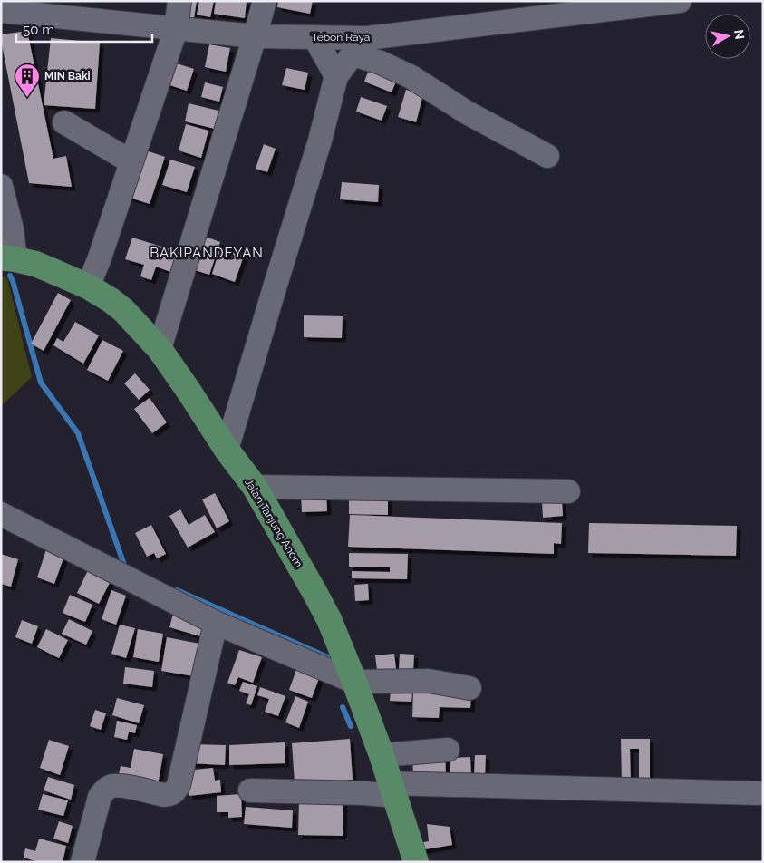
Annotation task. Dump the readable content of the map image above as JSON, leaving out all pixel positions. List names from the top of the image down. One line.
{"streets":{"main road":["Jalan Tanjung Anom"],"street":["Tebon Raya"]},"districts":["BAKIPANDEYAN"],"places":{"building":["MIN Baki"]},"scale_bar":"50 m","north":"right"}
